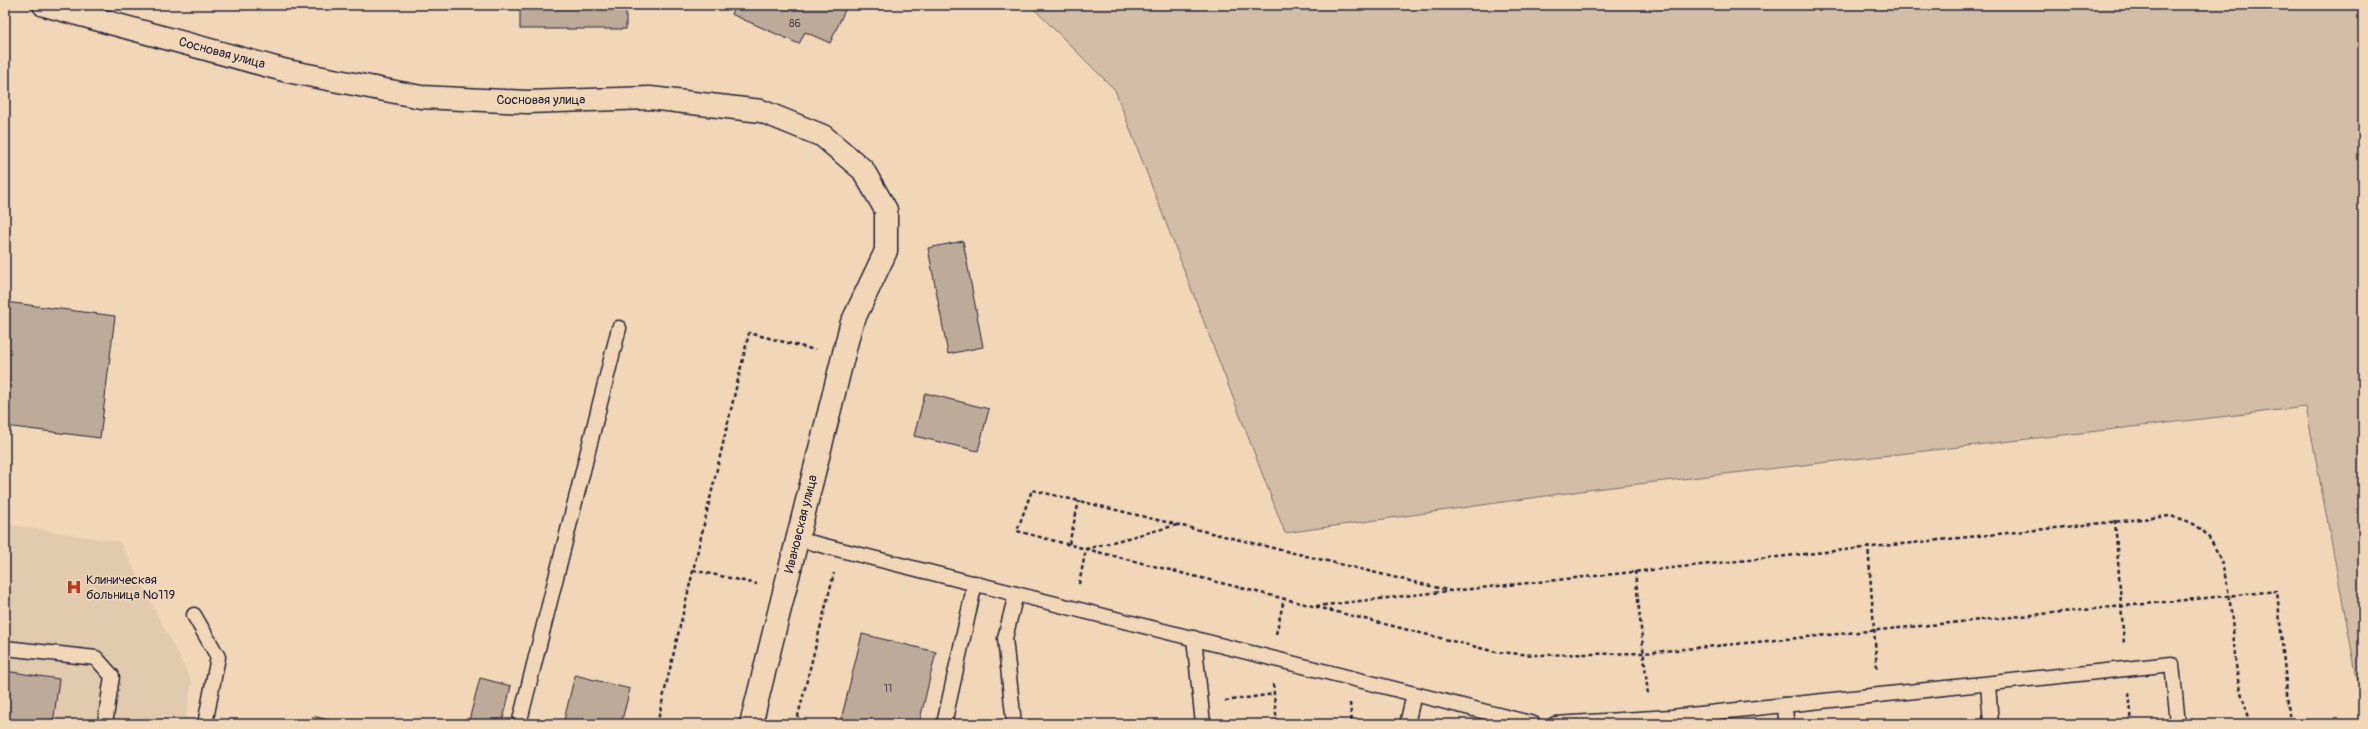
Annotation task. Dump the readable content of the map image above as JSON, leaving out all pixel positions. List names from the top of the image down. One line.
{"streets":{"street":["Сосновая улица","Ивановская улица"]},"crossings":[["Сосновая улица","Ивановская улица"]],"places":{"hospital":["Клиническая больница №119"]},"house_numbers":["86","11"]}
